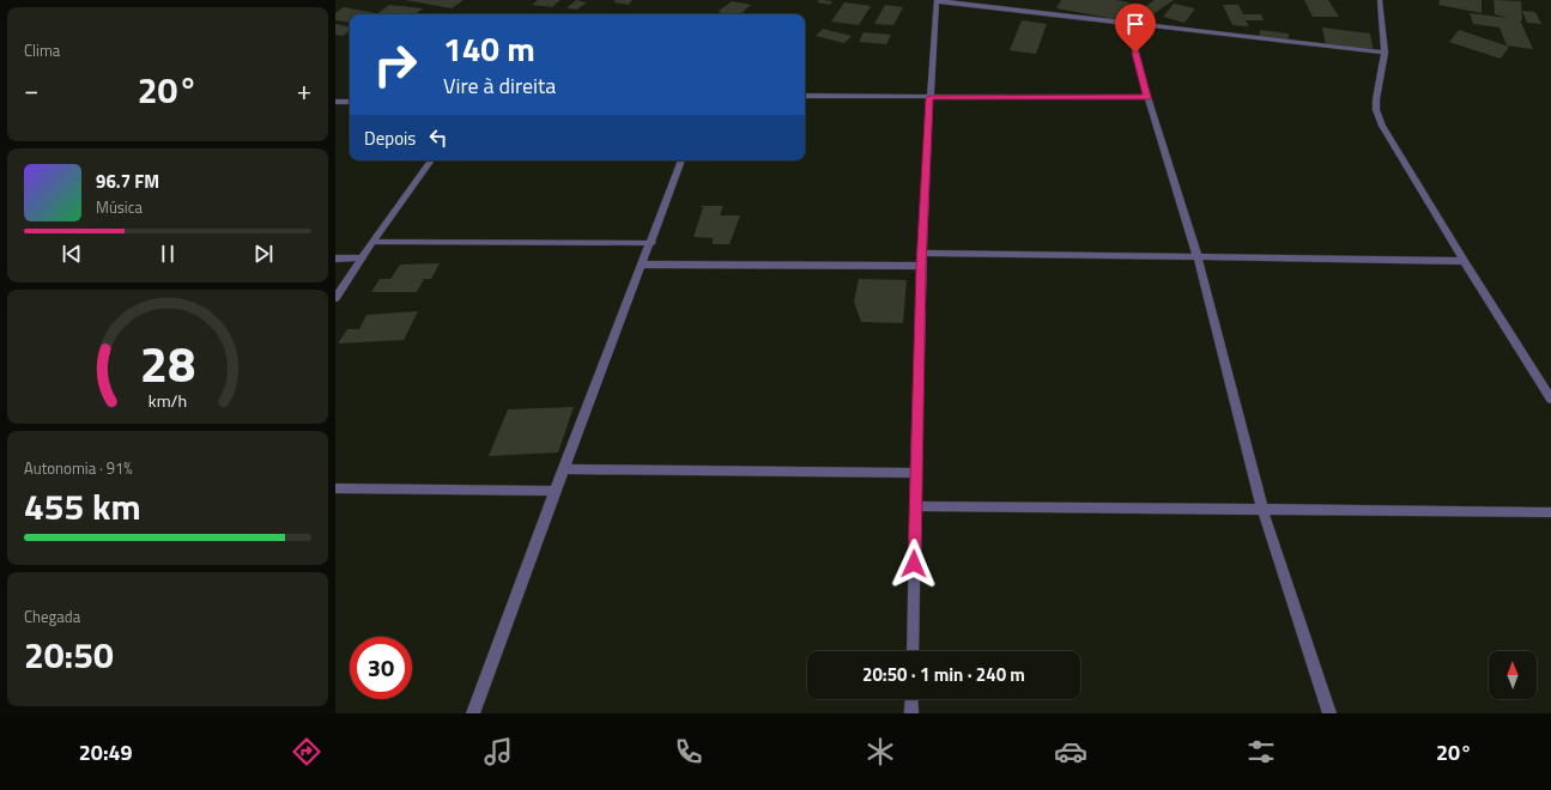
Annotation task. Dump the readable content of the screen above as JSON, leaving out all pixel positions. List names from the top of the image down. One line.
{"north":"top","page":{"tile":["Clima",["Autonomia · 91%","455 km"],["Chegada","20:50"]],"turn":["140 m","Vire à direita"],"heat":["−","20°","+"],"then":"Depois","song":["96.7 FM","Música"],"limit":"30","trip":"20:50 · 1 min · 240 m","tabs":["20:49","20°"],"gauge":["28","km/h"]}}
